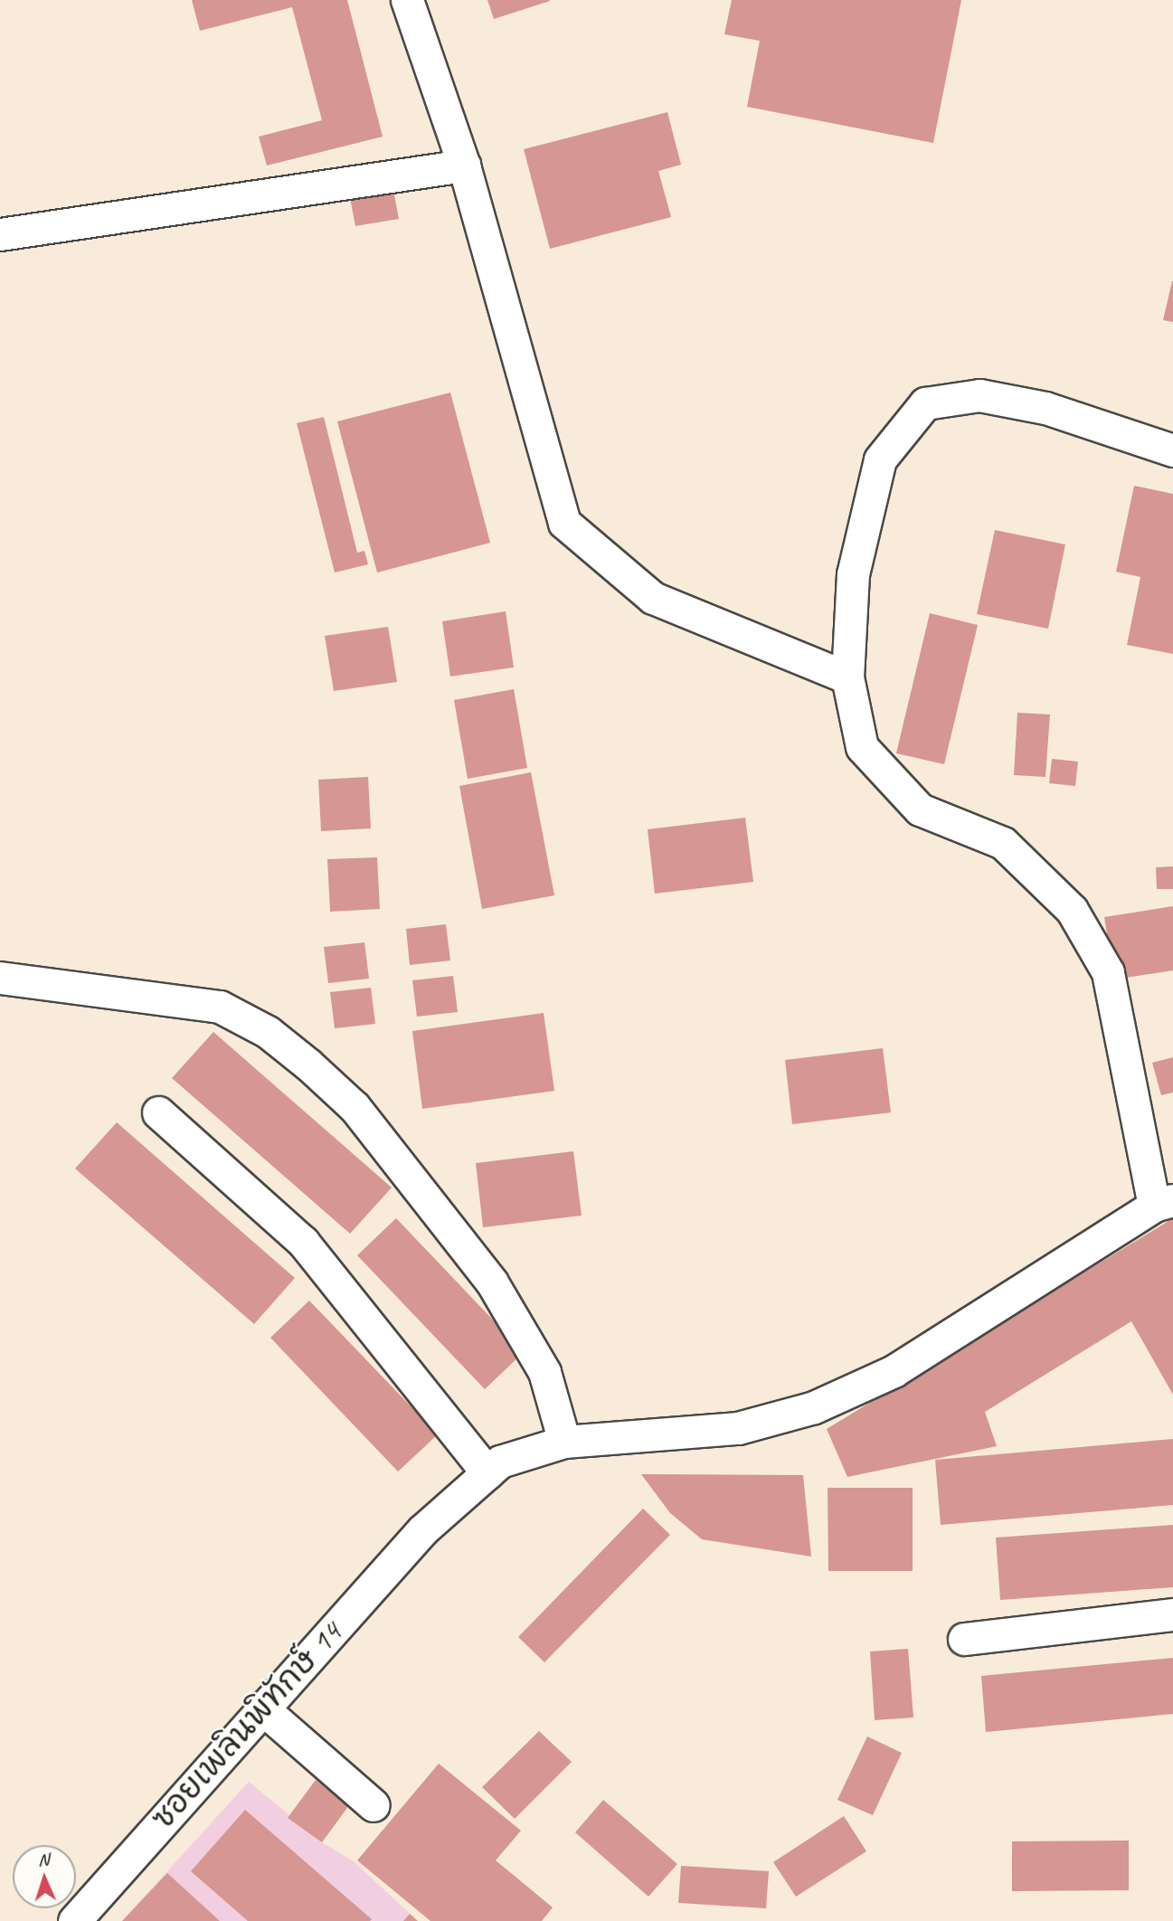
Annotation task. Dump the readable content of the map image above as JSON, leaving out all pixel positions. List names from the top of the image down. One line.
{"streets":{"street":["ซอยเพลินพิทักษ์ 14"]},"north":"top"}
